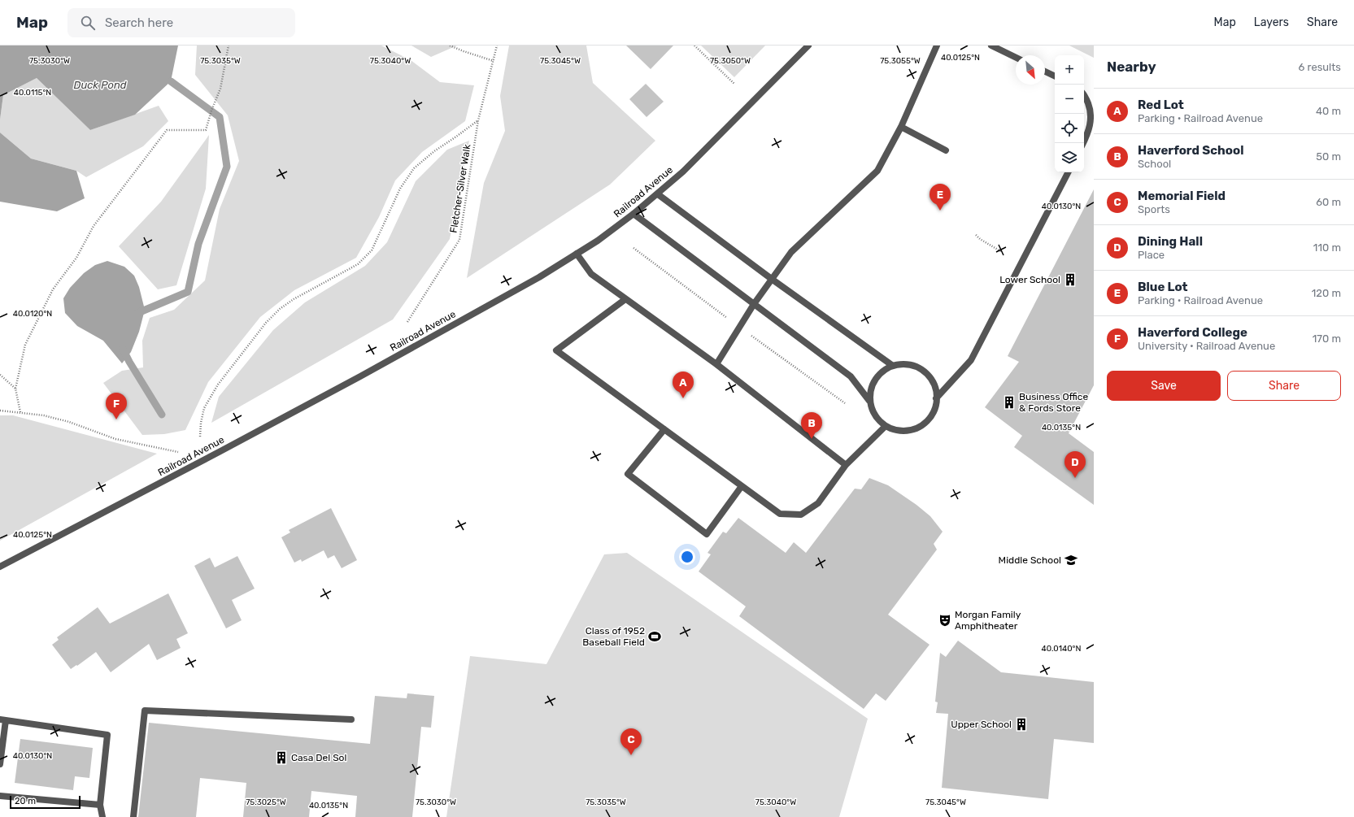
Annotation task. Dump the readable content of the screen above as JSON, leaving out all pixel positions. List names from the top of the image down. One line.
{"streets":{"street":["Railroad Avenue"],"path":["Fletcher-Silver Walk"]},"water":["Duck Pond"],"places":{"building":["Lower School","Business Office & Fords Store","Upper School","Casa Del Sol"],"school or university":["Middle School"],"theatre":["Morgan Family Amphitheater"],"sports":["Class of 1952 Baseball Field"]},"scale_bar":"20 m","north":"bottom right","page":{"header":"Map","search":"Search here","nav":["Map","Layers","Share"],"heading":["Nearby","6 results"],"map_buttons":["+","−"],"list":[{"mark":"A","name":"Red Lot","note":"Parking · Railroad Avenue","value":"40 m"},{"mark":"B","name":"Haverford School","note":"School","value":"50 m"},{"mark":"C","name":"Memorial Field","note":"Sports","value":"60 m"},{"mark":"D","name":"Dining Hall","note":"Place","value":"110 m"},{"mark":"E","name":"Blue Lot","note":"Parking · Railroad Avenue","value":"120 m"},{"mark":"F","name":"Haverford College","note":"University · Railroad Avenue","value":"170 m"}],"pins":["E","A","F","B","D","C"],"buttons":["Save","Share"],"scale":"20 m"},"coordinates":["40.0125°N","75.3030°W","75.3035°W","75.3040°W","75.3045°W","75.3050°W","75.3055°W","40.0115°N","40.0130°N","40.0120°N","40.0135°N","40.0140°N","75.3025°W"]}
